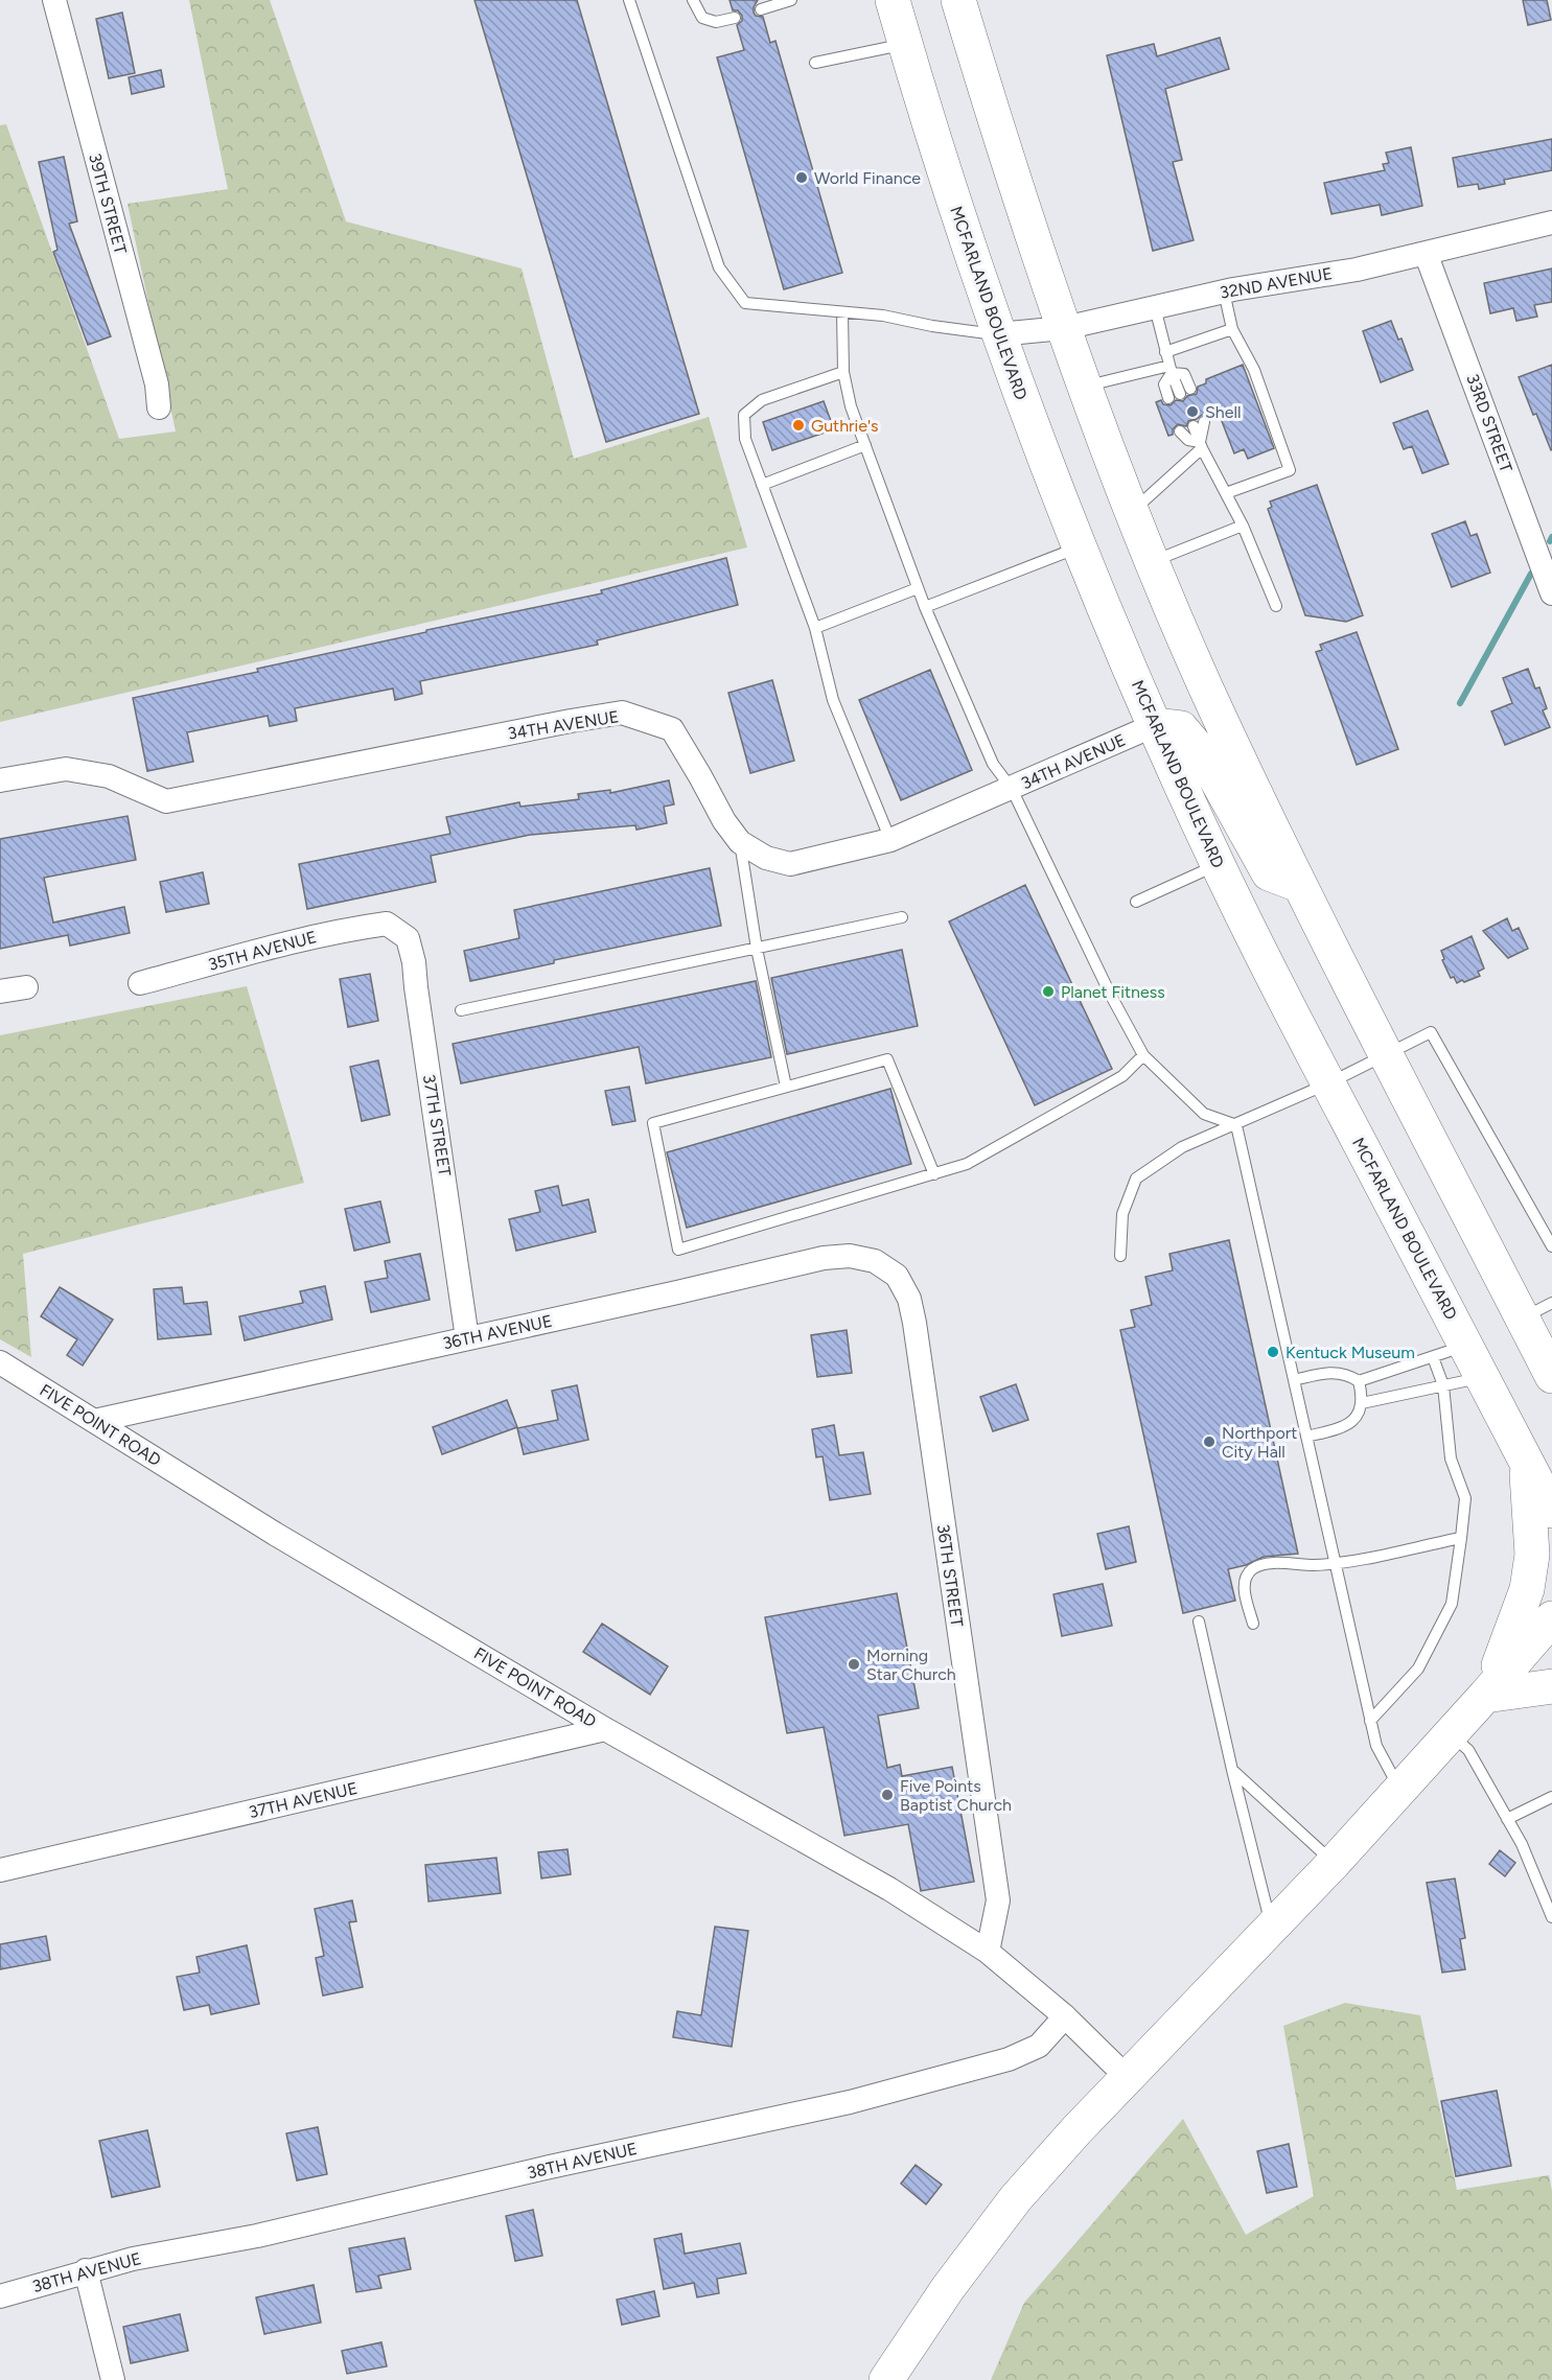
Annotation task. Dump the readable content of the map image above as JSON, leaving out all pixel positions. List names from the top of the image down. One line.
{"streets":{"highway":["MCFARLAND BOULEVARD"],"street":["39TH STREET","32ND AVENUE","33RD STREET","34TH AVENUE","35TH AVENUE","37TH STREET","36TH AVENUE","FIVE POINT ROAD","36TH STREET","37TH AVENUE","38TH AVENUE"]},"crossings":[["32ND AVENUE","MCFARLAND BOULEVARD"],["32ND AVENUE","33RD STREET"],["MCFARLAND BOULEVARD","34TH AVENUE"],["35TH AVENUE","37TH STREET"],["37TH STREET","36TH AVENUE"],["36TH AVENUE","FIVE POINT ROAD"],["36TH AVENUE","36TH STREET"],["FIVE POINT ROAD","36TH STREET"],["FIVE POINT ROAD","37TH AVENUE"],["FIVE POINT ROAD","38TH AVENUE"]],"places":["World Finance","Shell","Guthrie's","Planet Fitness","Kentuck Museum","Northport City Hall","Morning Star Church","Five Points Baptist Church"]}
